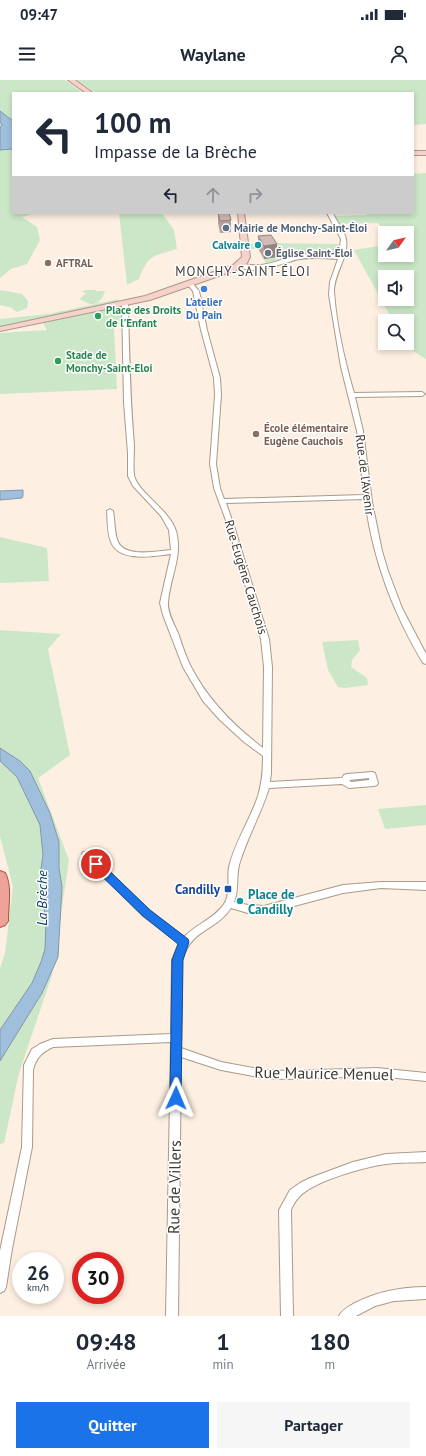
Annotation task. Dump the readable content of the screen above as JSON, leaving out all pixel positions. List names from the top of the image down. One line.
{"streets":{"street":["Rue de l'Avenir","Rue Eugène Cauchois","Rue Maurice Menuel","Rue de Villers"]},"crossings":[["Rue Eugène Cauchois","Rue de Villers"],["Rue Maurice Menuel","Rue de Villers"]],"districts":["MONCHY-SAINT-ÉLOI"],"water":["La Brèche"],"places":{"other":["Mairie de Monchy-Saint-Éloi","Calvaire","Église Saint-Éloi","AFTRAL","L'atelier Du Pain","Place des Droits de l'Enfant","Stade de Monchy-Saint-Eloi","École élémentaire Eugène Cauchois","Place de Candilly"],"transit":["Candilly"]},"north":"top right","page":{"status":"09:47","header":"Waylane","turn":["100 m","Impasse de la Brèche"],"speed":"26 km/h","limit":"30","eta":["09:48","Arrivée","1","min","180","m"],"buttons":["Quitter","Partager"]}}
